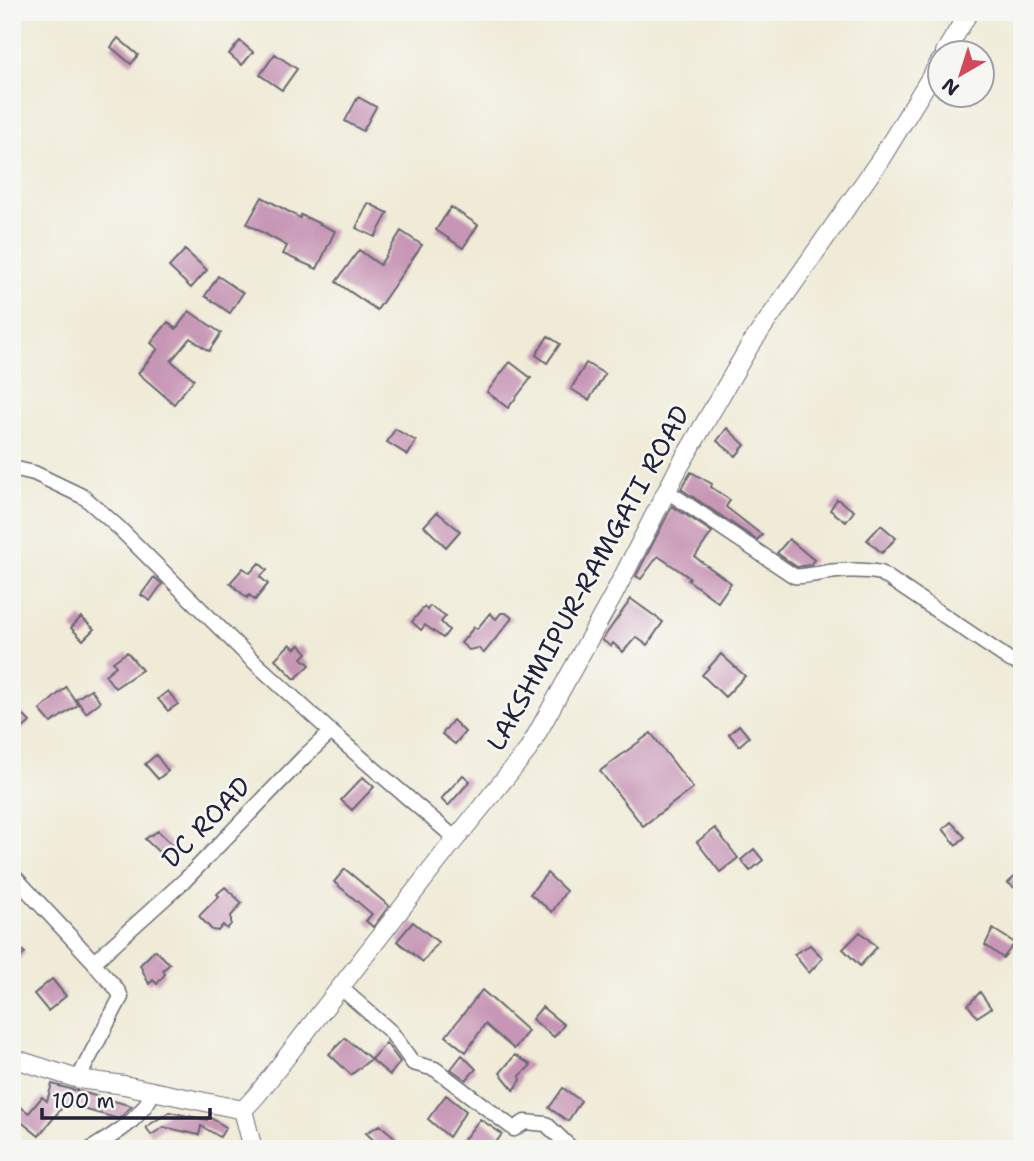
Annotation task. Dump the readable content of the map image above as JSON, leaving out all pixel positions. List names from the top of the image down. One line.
{"streets":{"main road":["LAKSHMIPUR-RAMGATI ROAD"],"street":["DC ROAD"]},"scale_bar":"100 m","north":"bottom left"}
